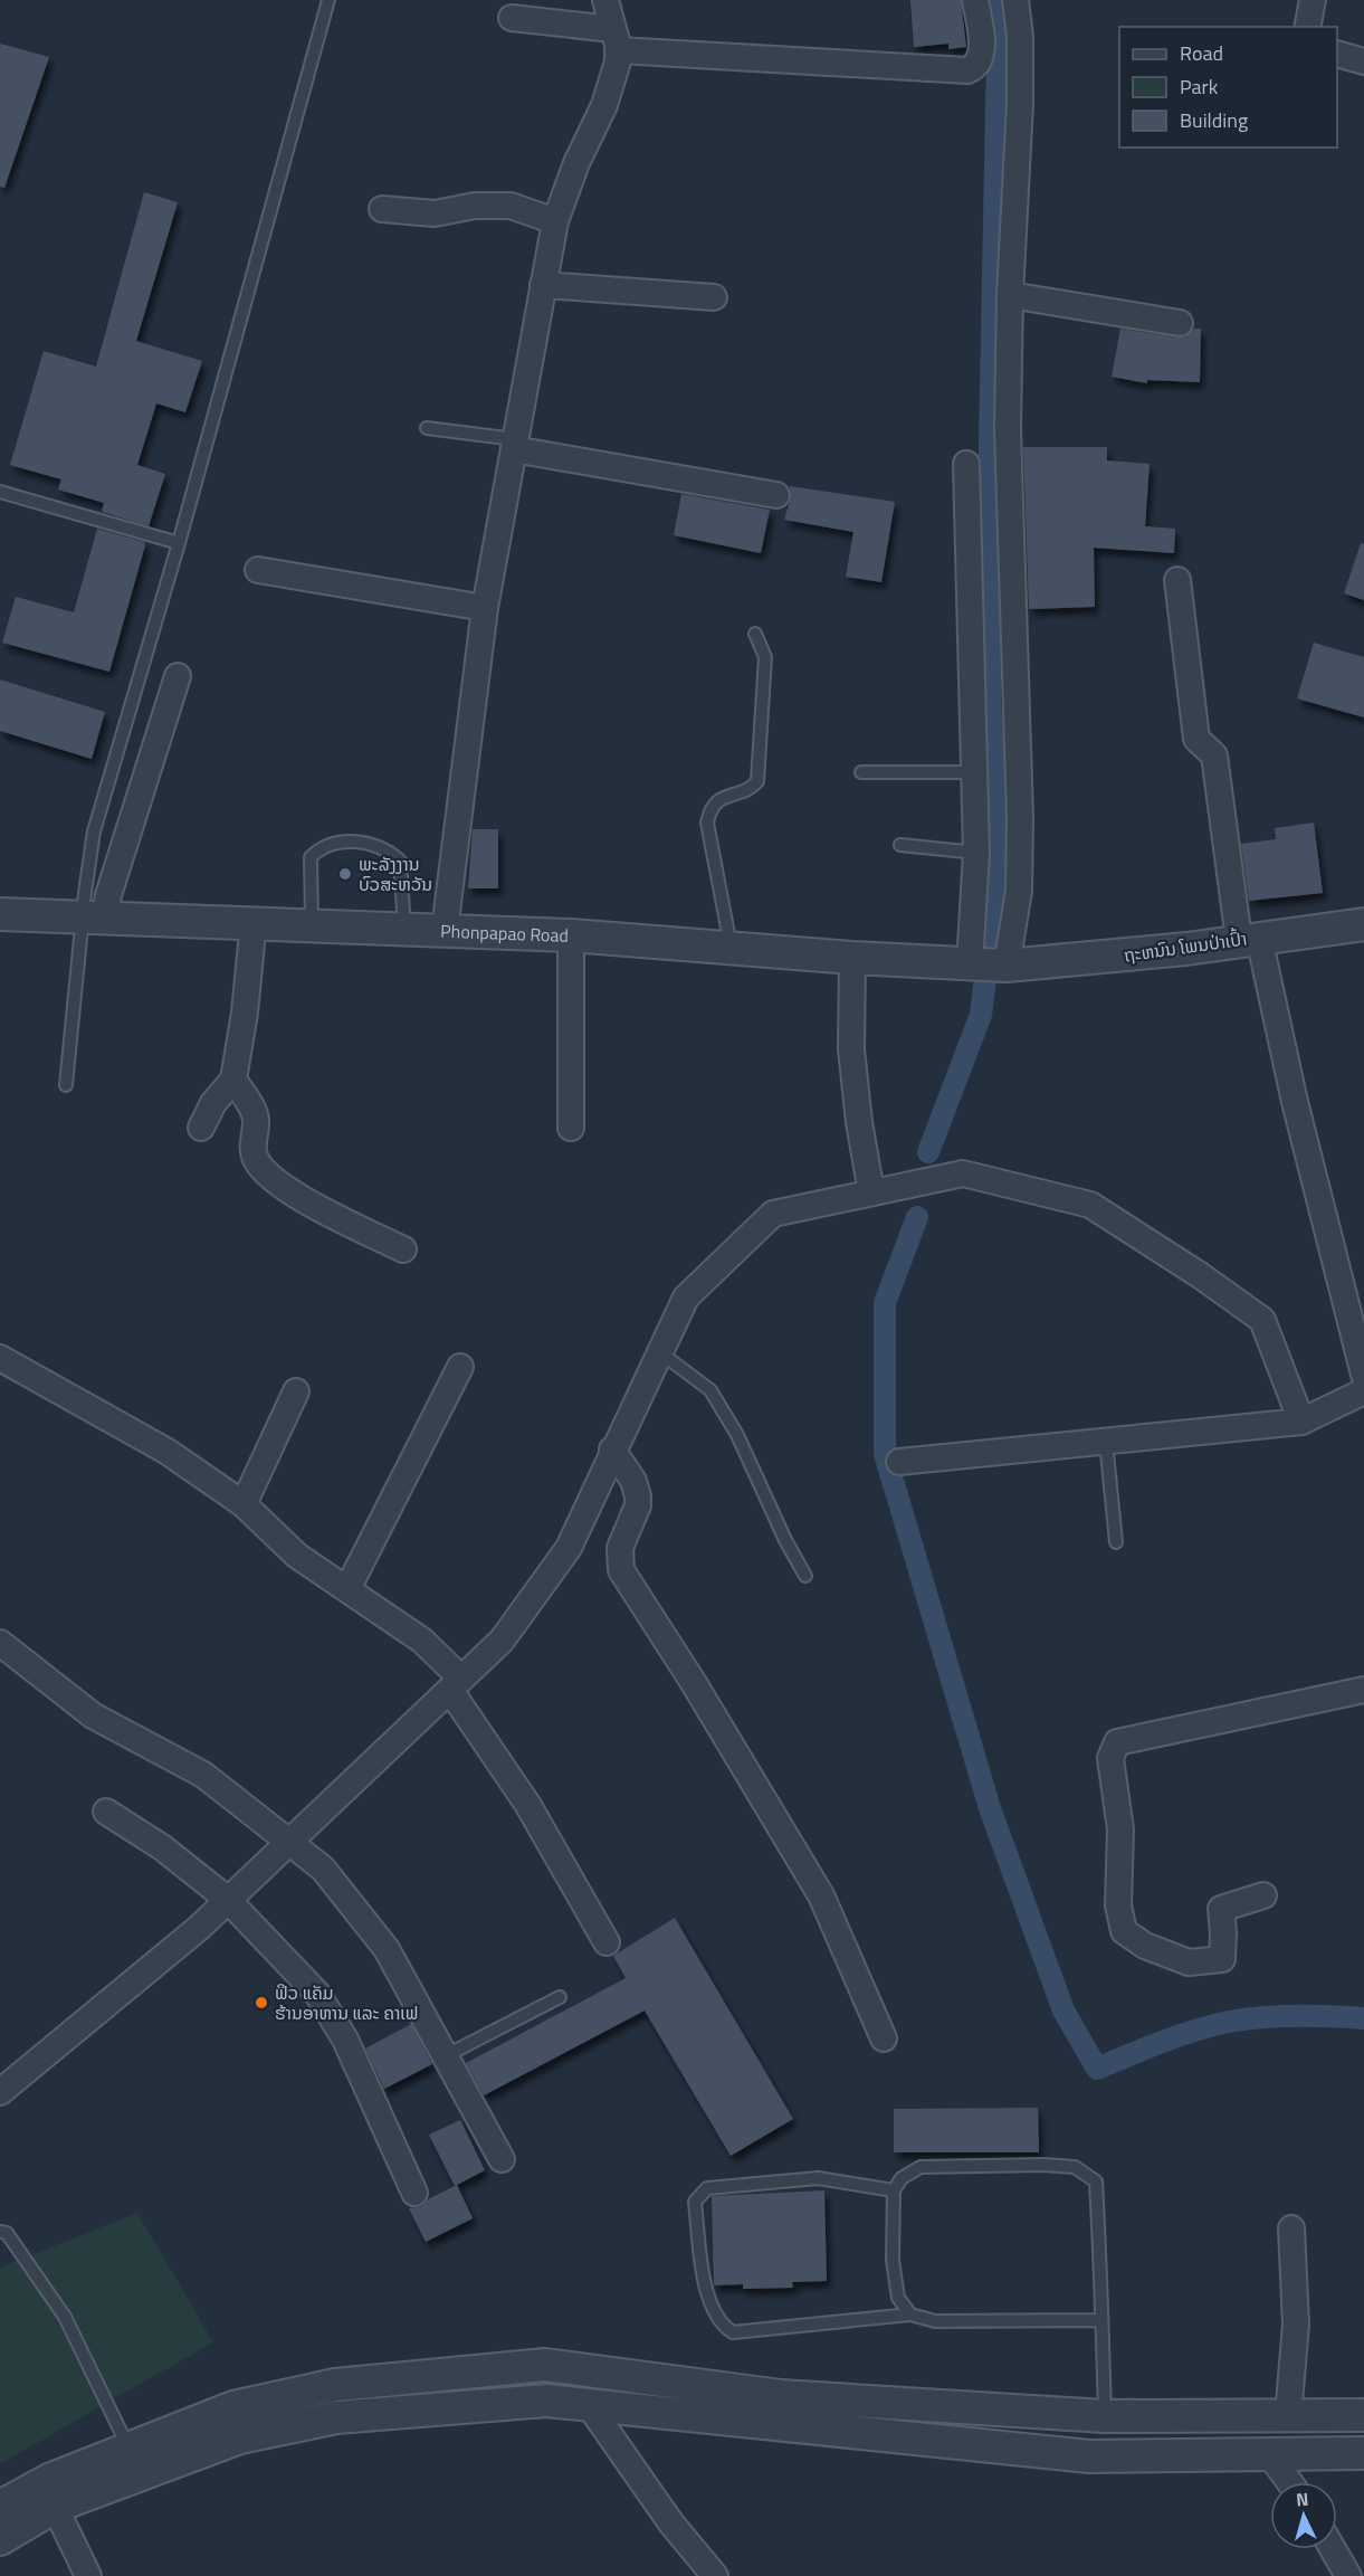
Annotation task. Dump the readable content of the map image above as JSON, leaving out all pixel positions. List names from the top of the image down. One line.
{"streets":{"street":["Phonpapao Road","ຖະຫນົນ ໂພນປ່າເປົ້າ"]},"crossings":[["Phonpapao Road","ຖະຫນົນ ໂພນປ່າເປົ້າ"]],"places":["ພະລັງງານ ບົວສະຫວັນ","ຟິວ ແຄັມ ຮ້ານອາຫານ ແລະ ຄາເຟ"],"legend":["Road","Park","Building"],"north":"top"}
